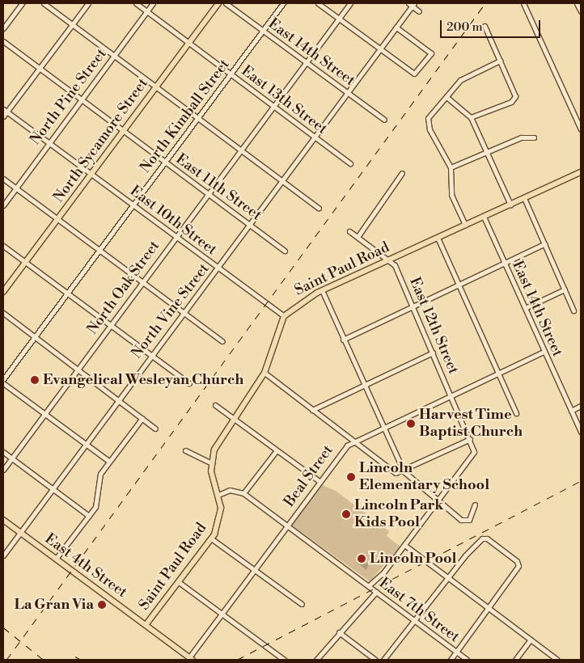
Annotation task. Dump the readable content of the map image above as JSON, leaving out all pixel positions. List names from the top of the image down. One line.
{"streets":{"main road":["North Sycamore Street","Saint Paul Road","East 4th Street"],"street":["East 14th Street","North Pine Street","East 13th Street","North Kimball Street","East 11th Street","East 10th Street","North Oak Street","North Vine Street","East 12th Street","Beal Street","East 7th Street"]},"crossings":[["East 14th Street","North Kimball Street"],["East 14th Street","Saint Paul Road"],["East 14th Street","North Oak Street"],["East 14th Street","North Vine Street"],["East 14th Street","Beal Street"],["North Pine Street","East 13th Street"],["North Pine Street","East 11th Street"],["North Pine Street","East 10th Street"],["East 13th Street","North Kimball Street"],["East 13th Street","North Sycamore Street"],["East 13th Street","North Oak Street"],["East 13th Street","North Vine Street"],["North Kimball Street","East 11th Street"],["North Kimball Street","East 10th Street"],["North Sycamore Street","East 11th Street"],["North Sycamore Street","East 10th Street"],["East 11th Street","North Oak Street"],["East 11th Street","North Vine Street"],["East 10th Street","Saint Paul Road"],["East 10th Street","North Oak Street"],["East 10th Street","North Vine Street"],["Saint Paul Road","East 12th Street"],["Saint Paul Road","East 4th Street"],["North Vine Street","East 4th Street"],["East 12th Street","Beal Street"],["Beal Street","East 4th Street"],["Beal Street","East 7th Street"]],"places":["Evangelical Wesleyan Church","Harvest Time Baptist Church","Lincoln Elementary School","Lincoln Park Kids Pool","Lincoln Pool","La Gran Via"],"scale_bar":"200 m"}
